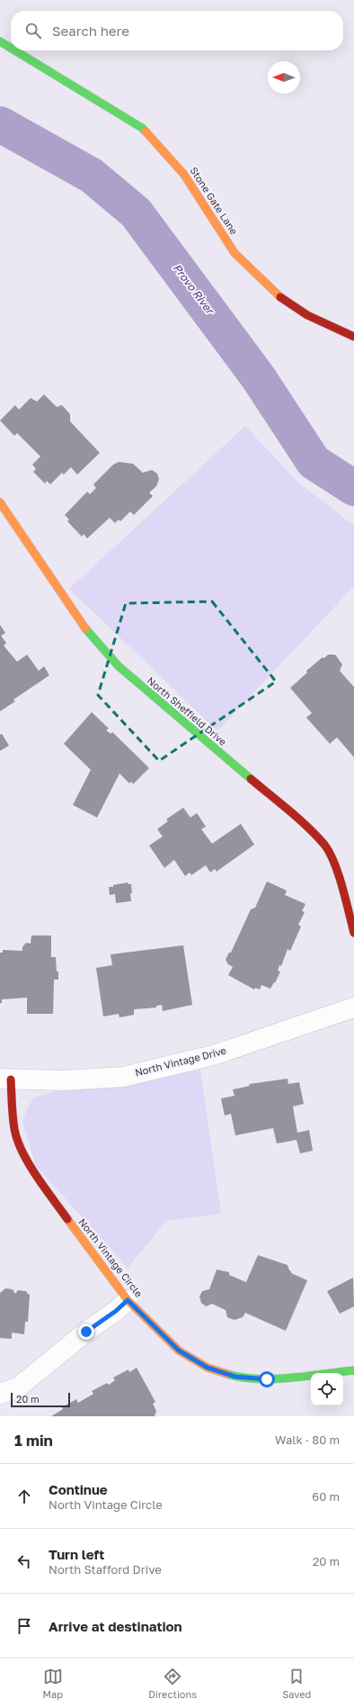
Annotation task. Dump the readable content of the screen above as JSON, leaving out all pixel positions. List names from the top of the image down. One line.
{"streets":{"street":["Stone Gate Lane","North Sheffield Drive","North Vintage Drive","North Vintage Circle"]},"crossings":[["North Vintage Drive","North Vintage Circle"]],"water":["Provo River"],"scale_bar":"20 m","north":"left","page":{"search":"Search here","scale":"20 m","heading":["1 min","Walk · 80 m"],"list":[["Continue","North Vintage Circle","60 m"],["Turn left","North Stafford Drive","20 m"],"Arrive at destination"],"nav":["Map","Directions","Saved"]}}
